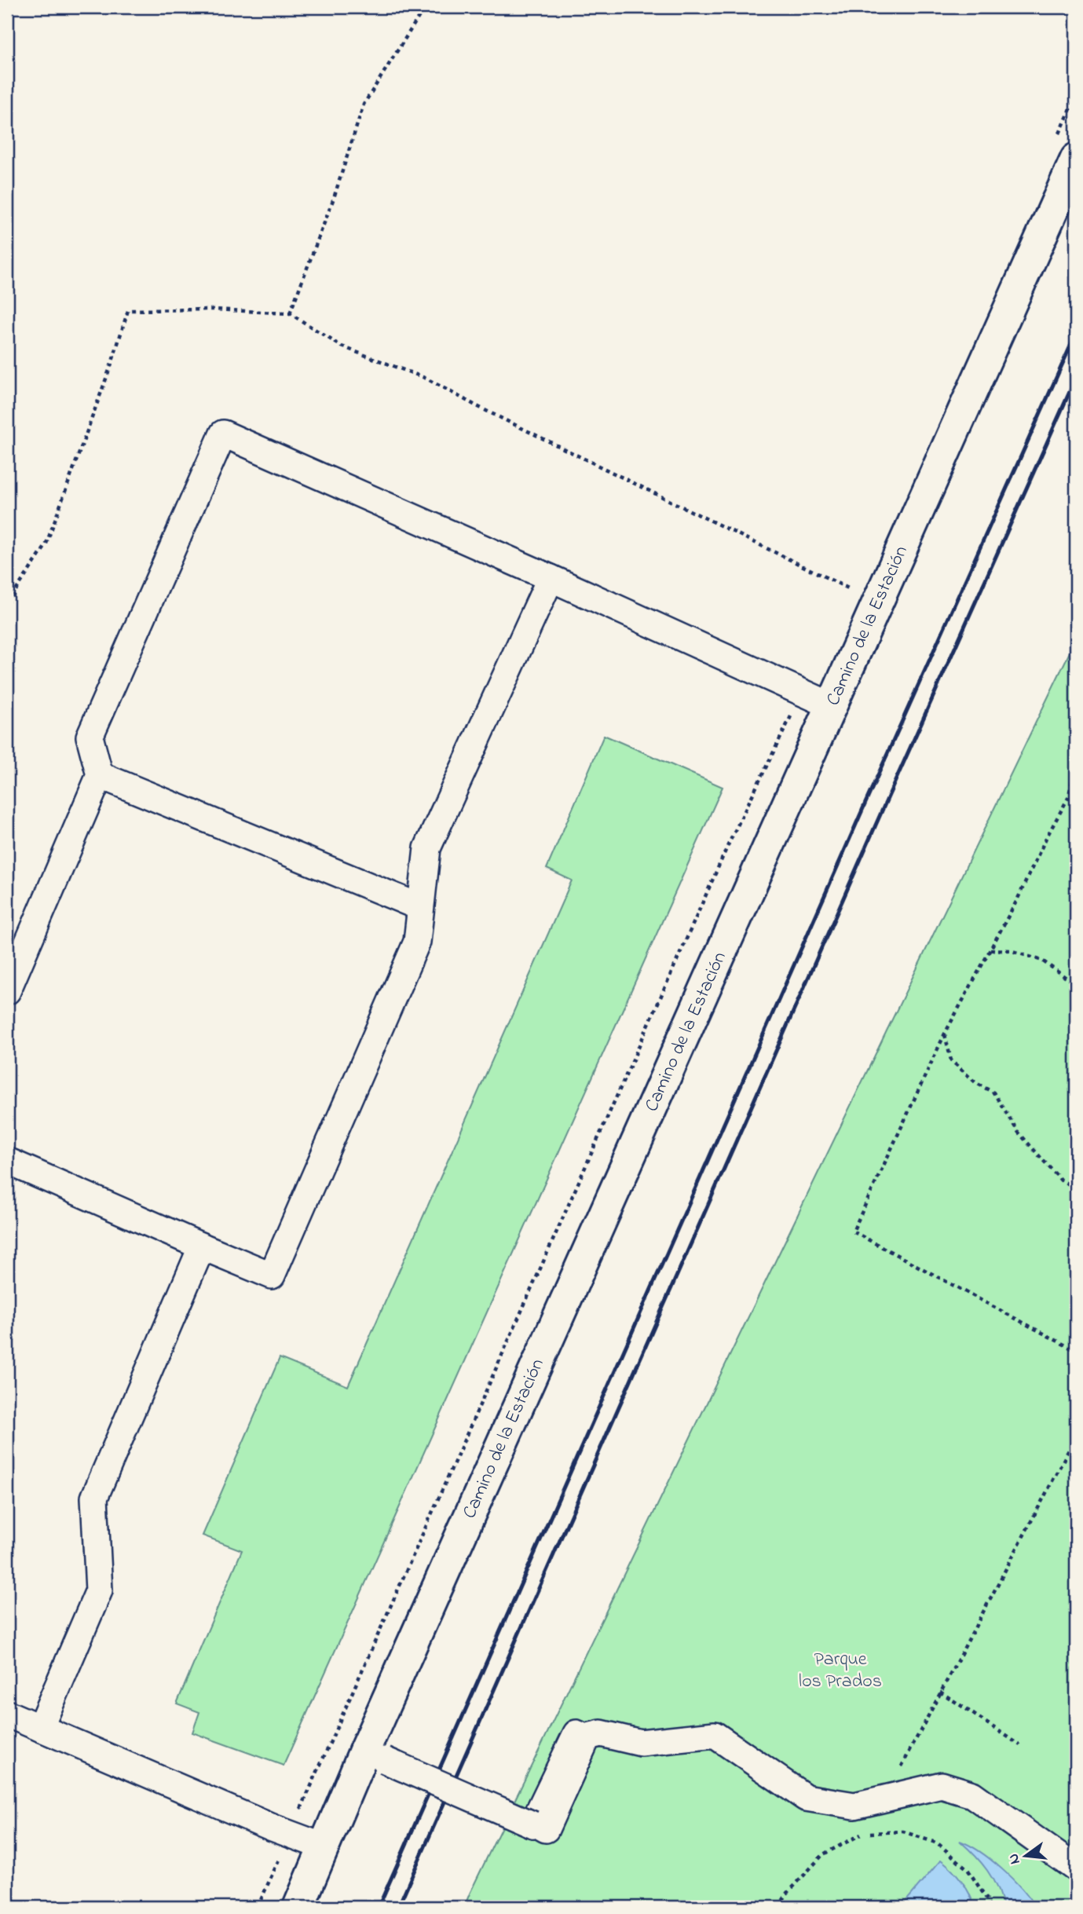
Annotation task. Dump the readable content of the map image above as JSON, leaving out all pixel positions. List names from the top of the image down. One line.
{"streets":{"street":["Camino de la Estación"]},"parks":["Parque los Prados"],"north":"left"}
